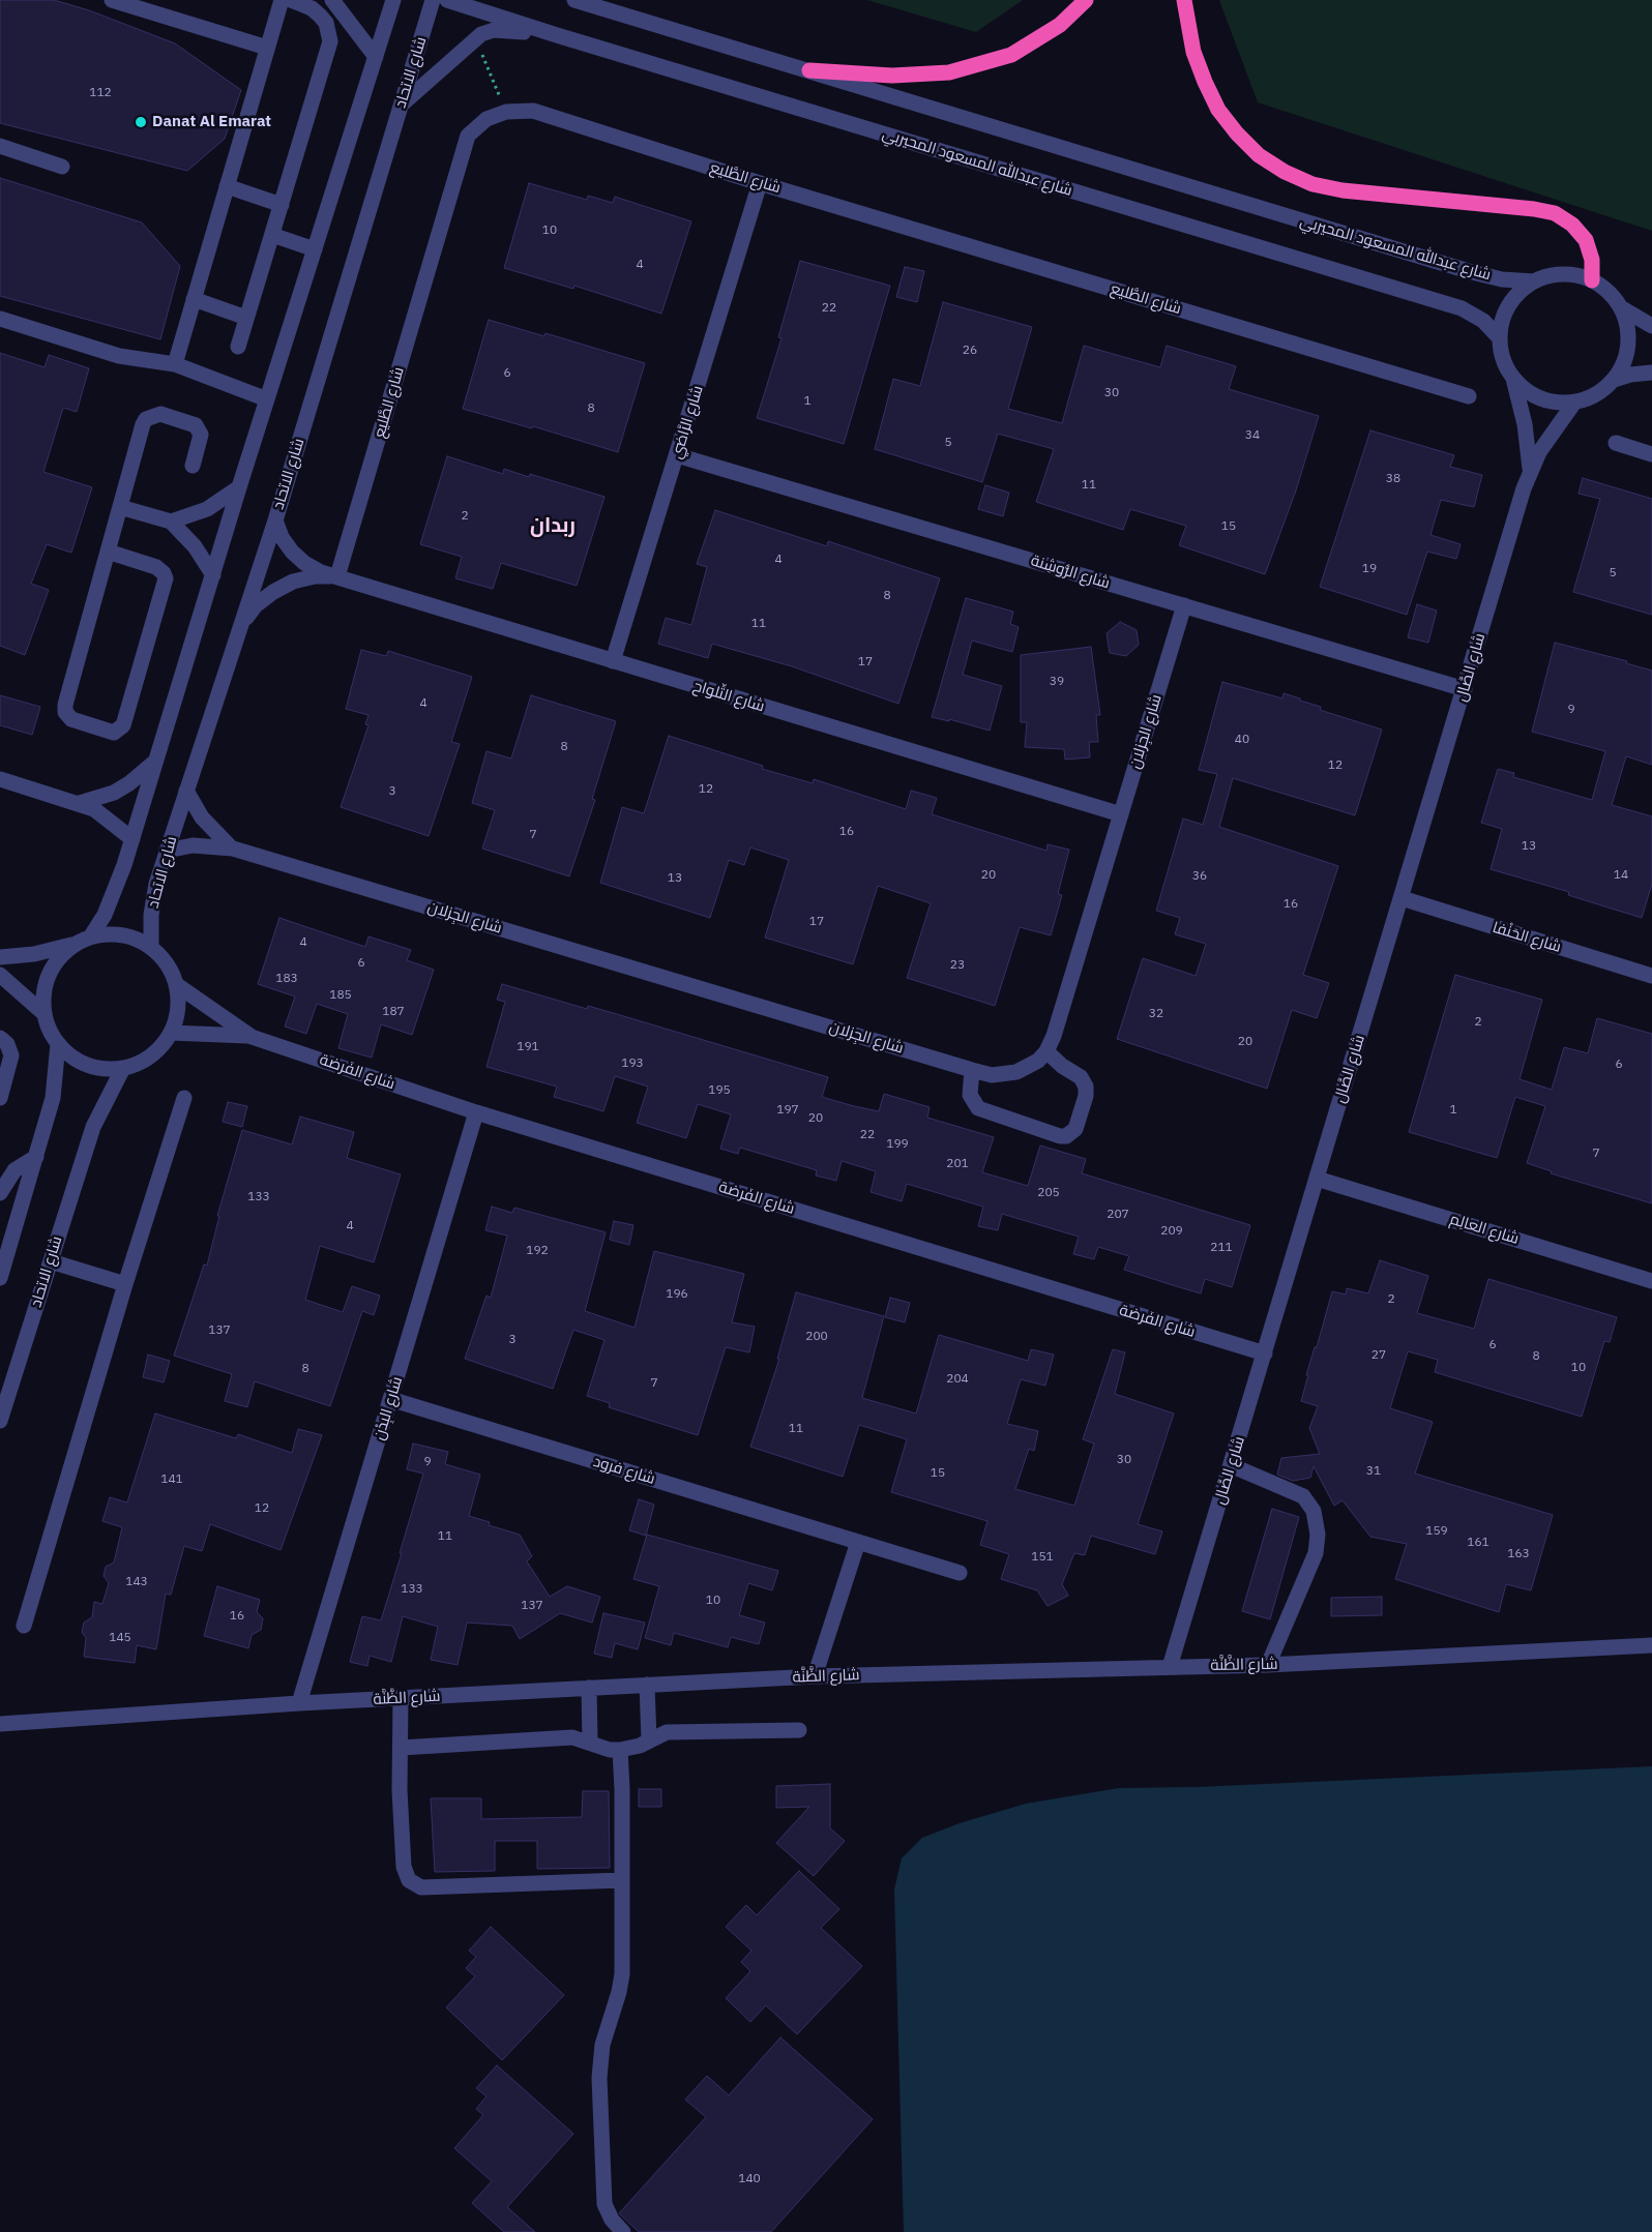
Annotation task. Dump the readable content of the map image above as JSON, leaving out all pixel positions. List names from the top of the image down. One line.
{"streets":{"street":["شارع الاتحاد","شارع عبدالله المسعود المحيربي","شارع الطَّليع","شارع الرَّاضي","شارع الرُّوشِنة","شارع الصَّال","شارع التِّلواح","شارع الجِزلان","شارع الحَنْفا","شارع الفَرضة","شارع العالِم","شارع البِدْن","شارع فرود","شارع الظَّنَّة"]},"crossings":[["شارع الاتحاد","شارع التِّلواح"],["شارع الاتحاد","شارع الجِزلان"],["شارع الاتحاد","شارع الفَرضة"],["شارع عبدالله المسعود المحيربي","شارع الصَّال"],["شارع الطَّليع","شارع الرَّاضي"],["شارع الطَّليع","شارع التِّلواح"],["شارع الرَّاضي","شارع الرُّوشِنة"],["شارع الرَّاضي","شارع التِّلواح"],["شارع الرُّوشِنة","شارع الصَّال"],["شارع الرُّوشِنة","شارع الجِزلان"],["شارع الصَّال","شارع الحَنْفا"],["شارع الصَّال","شارع الفَرضة"],["شارع الصَّال","شارع العالِم"],["شارع الصَّال","شارع الظَّنَّة"],["شارع التِّلواح","شارع الجِزلان"],["شارع الفَرضة","شارع البِدْن"],["شارع البِدْن","شارع فرود"],["شارع البِدْن","شارع الظَّنَّة"]],"districts":["ربدان"],"places":["Danat Al Emarat"],"house_numbers":["112","10","4","22","26","6","30","1","8","34","5","38","11","2","15","4","19","5","8","11","17","39","4","9","40","8","12","12","3","16","7","13","20","14","36","13","16","17","4","6","23","183","185","187","32","2","20","191","193","6","195","197","1","20","22","199","7","201","205","133","207","4","209","211","192","196","2","137","200","3","6","27","8","10","8","204","7","11","30","9","31","15","141","12","159","11","161","163","151","143","133","10","137","16","145","140"]}
